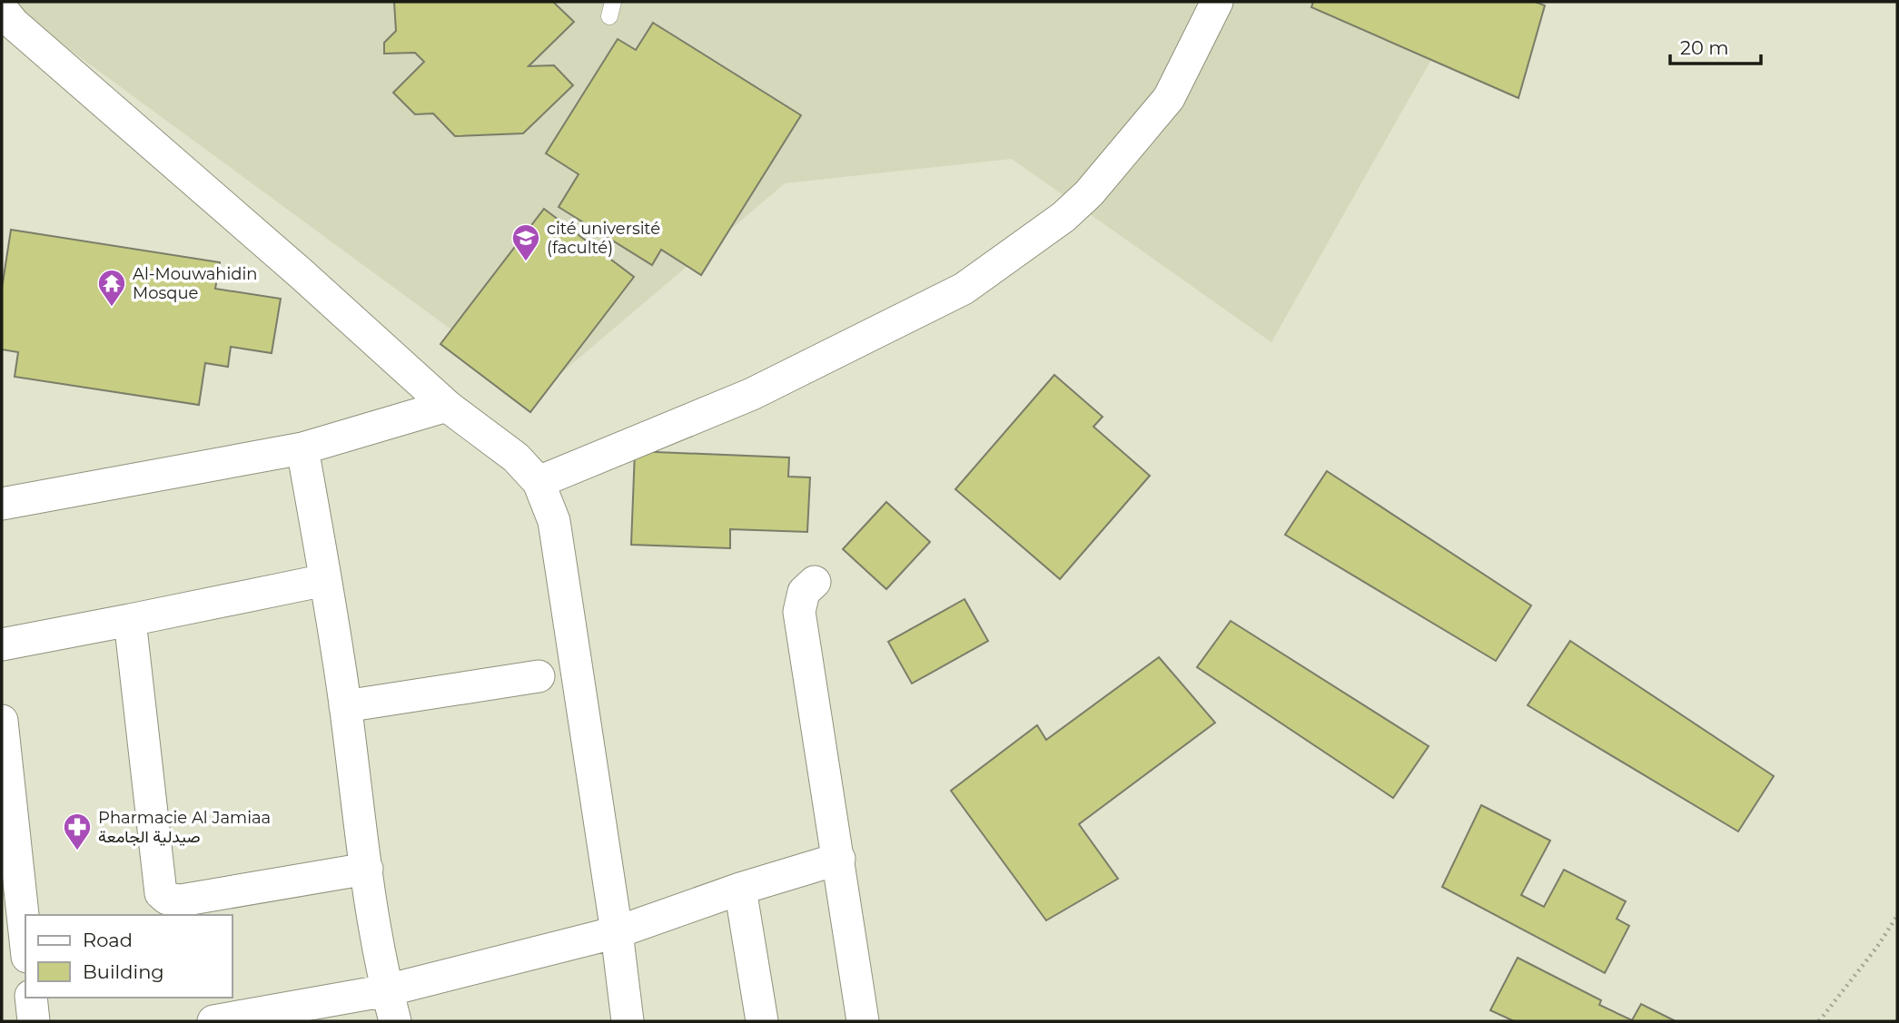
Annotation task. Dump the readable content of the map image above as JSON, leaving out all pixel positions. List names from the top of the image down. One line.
{"places":{"school or university":["cité université (faculté)"],"temple":["Al-Mouwahidin Mosque"],"pharmacy":["Pharmacie Al Jamiaa صيدلية الجامعة"]},"legend":["Road","Building"],"scale_bar":"20 m"}
